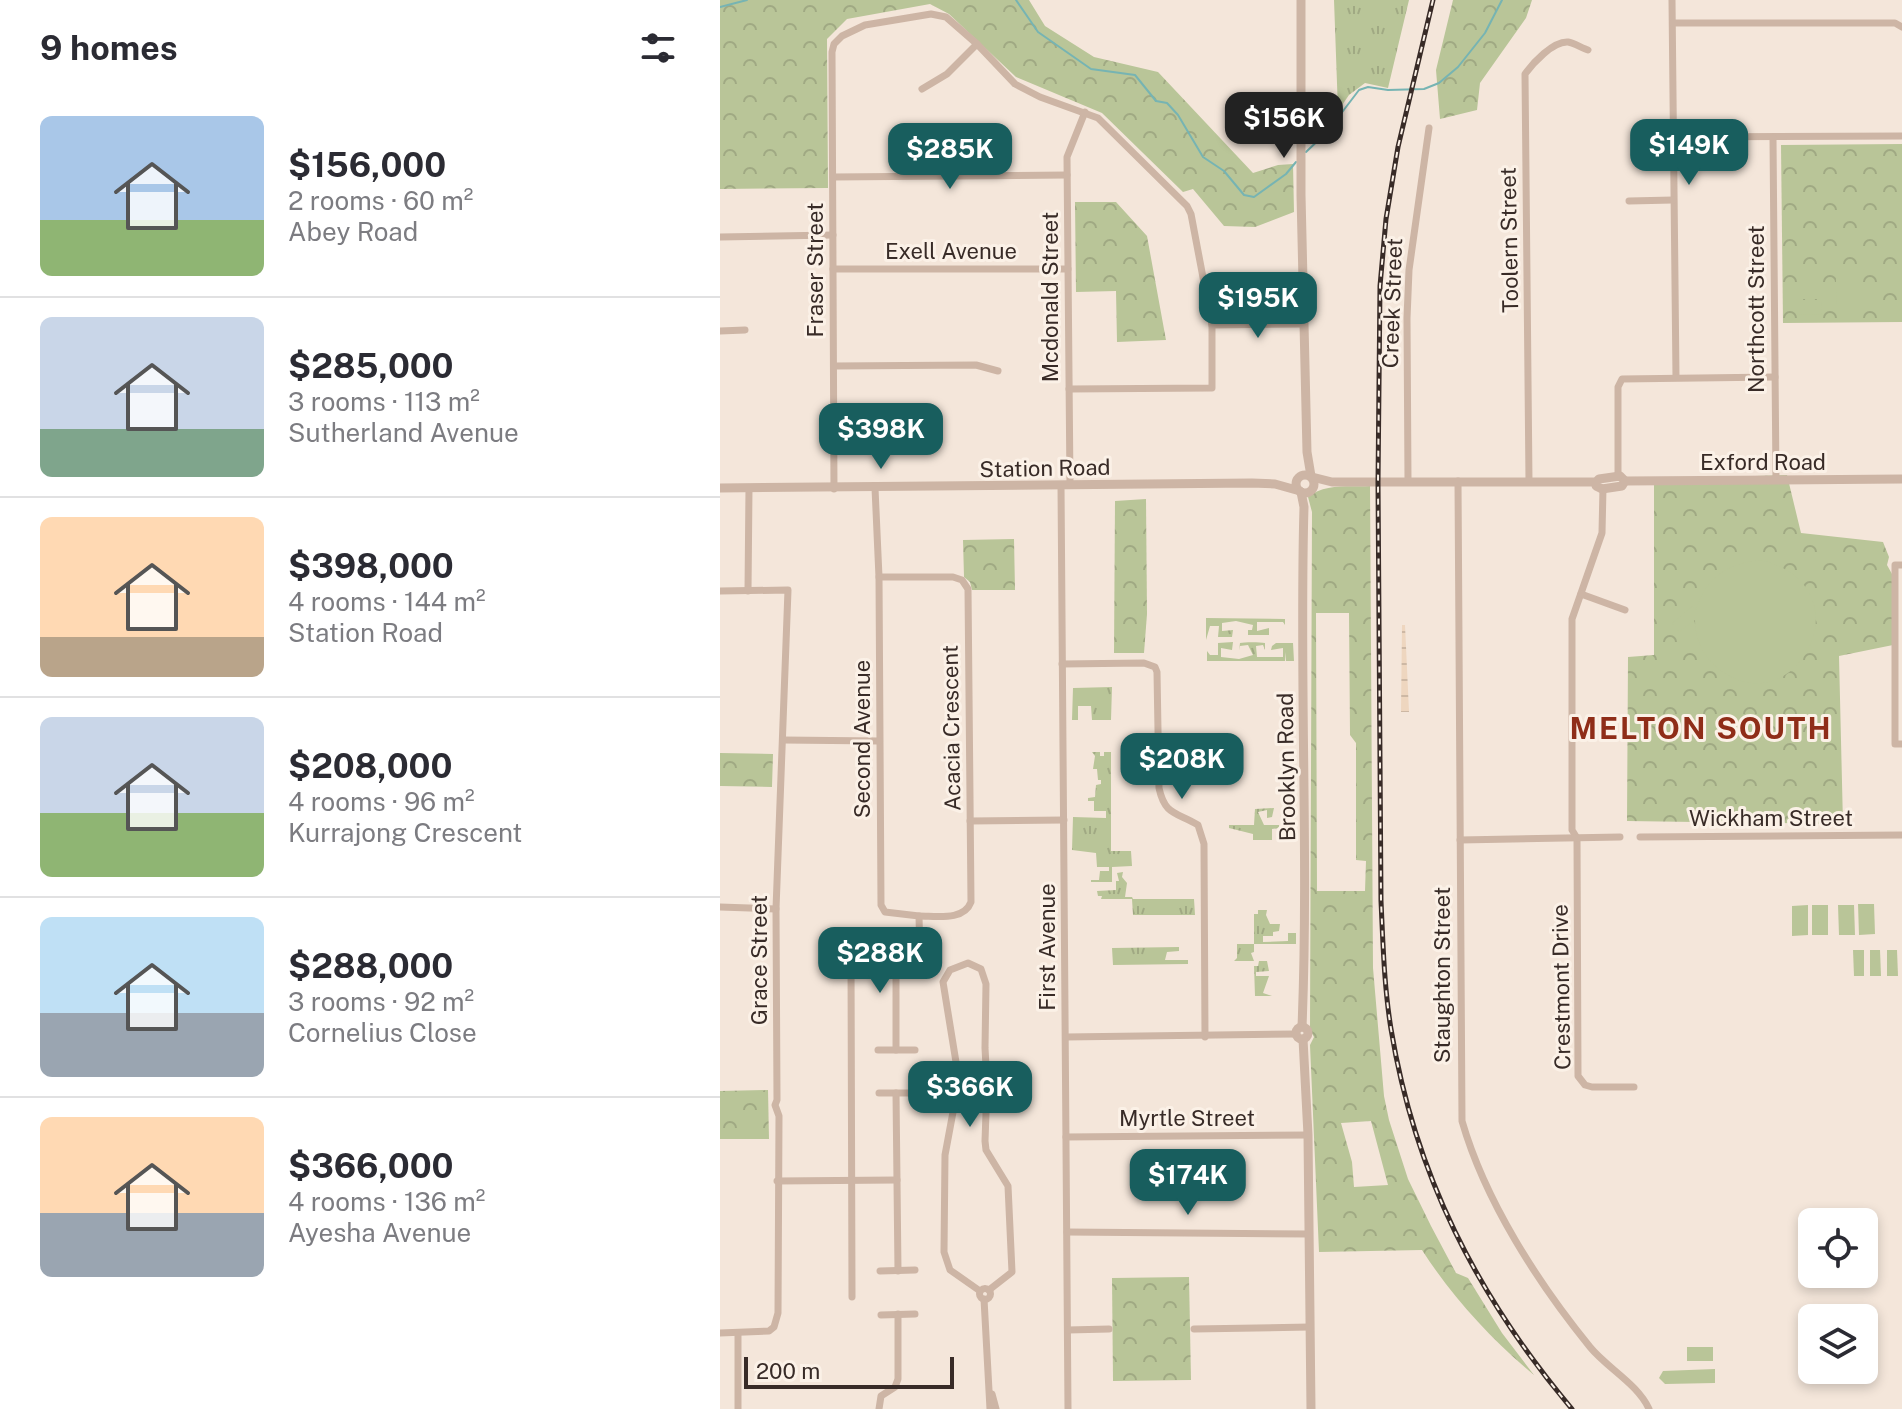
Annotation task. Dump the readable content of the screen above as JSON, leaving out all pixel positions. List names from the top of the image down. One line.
{"streets":{"street":["Toolern Street","Exell Avenue","Fraser Street","Mcdonald Street","Creek Street","Northcott Street","Exford Road","Station Road","Acacia Crescent","Second Avenue","Brooklyn Road","Wickham Street","First Avenue","Grace Street","Staughton Street","Crestmont Drive","Myrtle Street"]},"crossings":[["Toolern Street","Exford Road"],["Exell Avenue","Fraser Street"],["Exell Avenue","Mcdonald Street"],["Fraser Street","Station Road"],["Mcdonald Street","Station Road"],["Mcdonald Street","First Avenue"],["Creek Street","Exford Road"],["Northcott Street","Exford Road"],["Exford Road","Station Road"],["Exford Road","Brooklyn Road"],["Exford Road","Staughton Street"],["Station Road","Second Avenue"],["Station Road","Brooklyn Road"],["Station Road","First Avenue"],["Acacia Crescent","Second Avenue"],["Brooklyn Road","Myrtle Street"],["First Avenue","Myrtle Street"]],"districts":["MELTON SOUTH"],"scale_bar":"200 m","page":{"heading":"9 homes","price":["$156K","$149K","$285K","$195K","$398K","$208K","$288K","$366K","$174K"],"list":[{"name":"$156,000","note":"2 rooms · 60 m² · Abey Road"},{"name":"$285,000","note":"3 rooms · 113 m² · Sutherland Avenue"},{"name":"$398,000","note":"4 rooms · 144 m² · Station Road"},{"name":"$208,000","note":"4 rooms · 96 m² · Kurrajong Crescent"},{"name":"$288,000","note":"3 rooms · 92 m² · Cornelius Close"},{"name":"$366,000","note":"4 rooms · 136 m² · Ayesha Avenue"}],"scale":"200 m"}}
